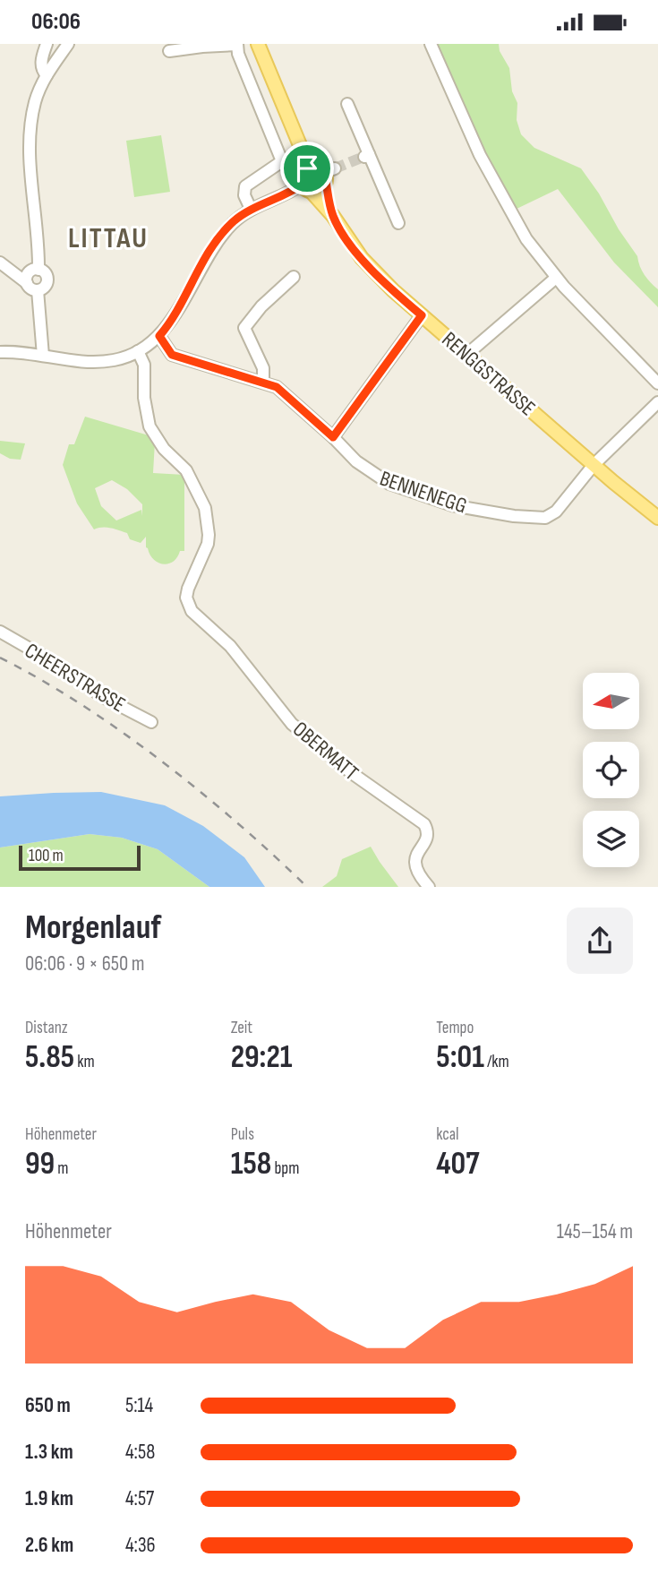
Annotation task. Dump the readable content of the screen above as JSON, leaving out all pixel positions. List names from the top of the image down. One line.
{"streets":{"main road":["RENGGSTRASSE"],"street":["BENNENEGG","CHEERSTRASSE","OBERMATT"]},"crossings":[["RENGGSTRASSE","BENNENEGG"]],"districts":["LITTAU"],"scale_bar":"100 m","north":"left","page":{"status":"06:06","scale":"100 m","heading":["Morgenlauf","06:06 · 9 × 650 m"],"stats":[["Distanz","5.85 km"],["Zeit","29:21"],["Tempo","5:01 /km"],["Höhenmeter","99 m"],["Puls","158 bpm"],["kcal","407"]],"chart":["Höhenmeter","145–154 m"],"list":[{"name":"650 m","note":"5:14"},{"name":"1.3 km","note":"4:58"},{"name":"1.9 km","note":"4:57"},{"name":"2.6 km","note":"4:36"}]}}
